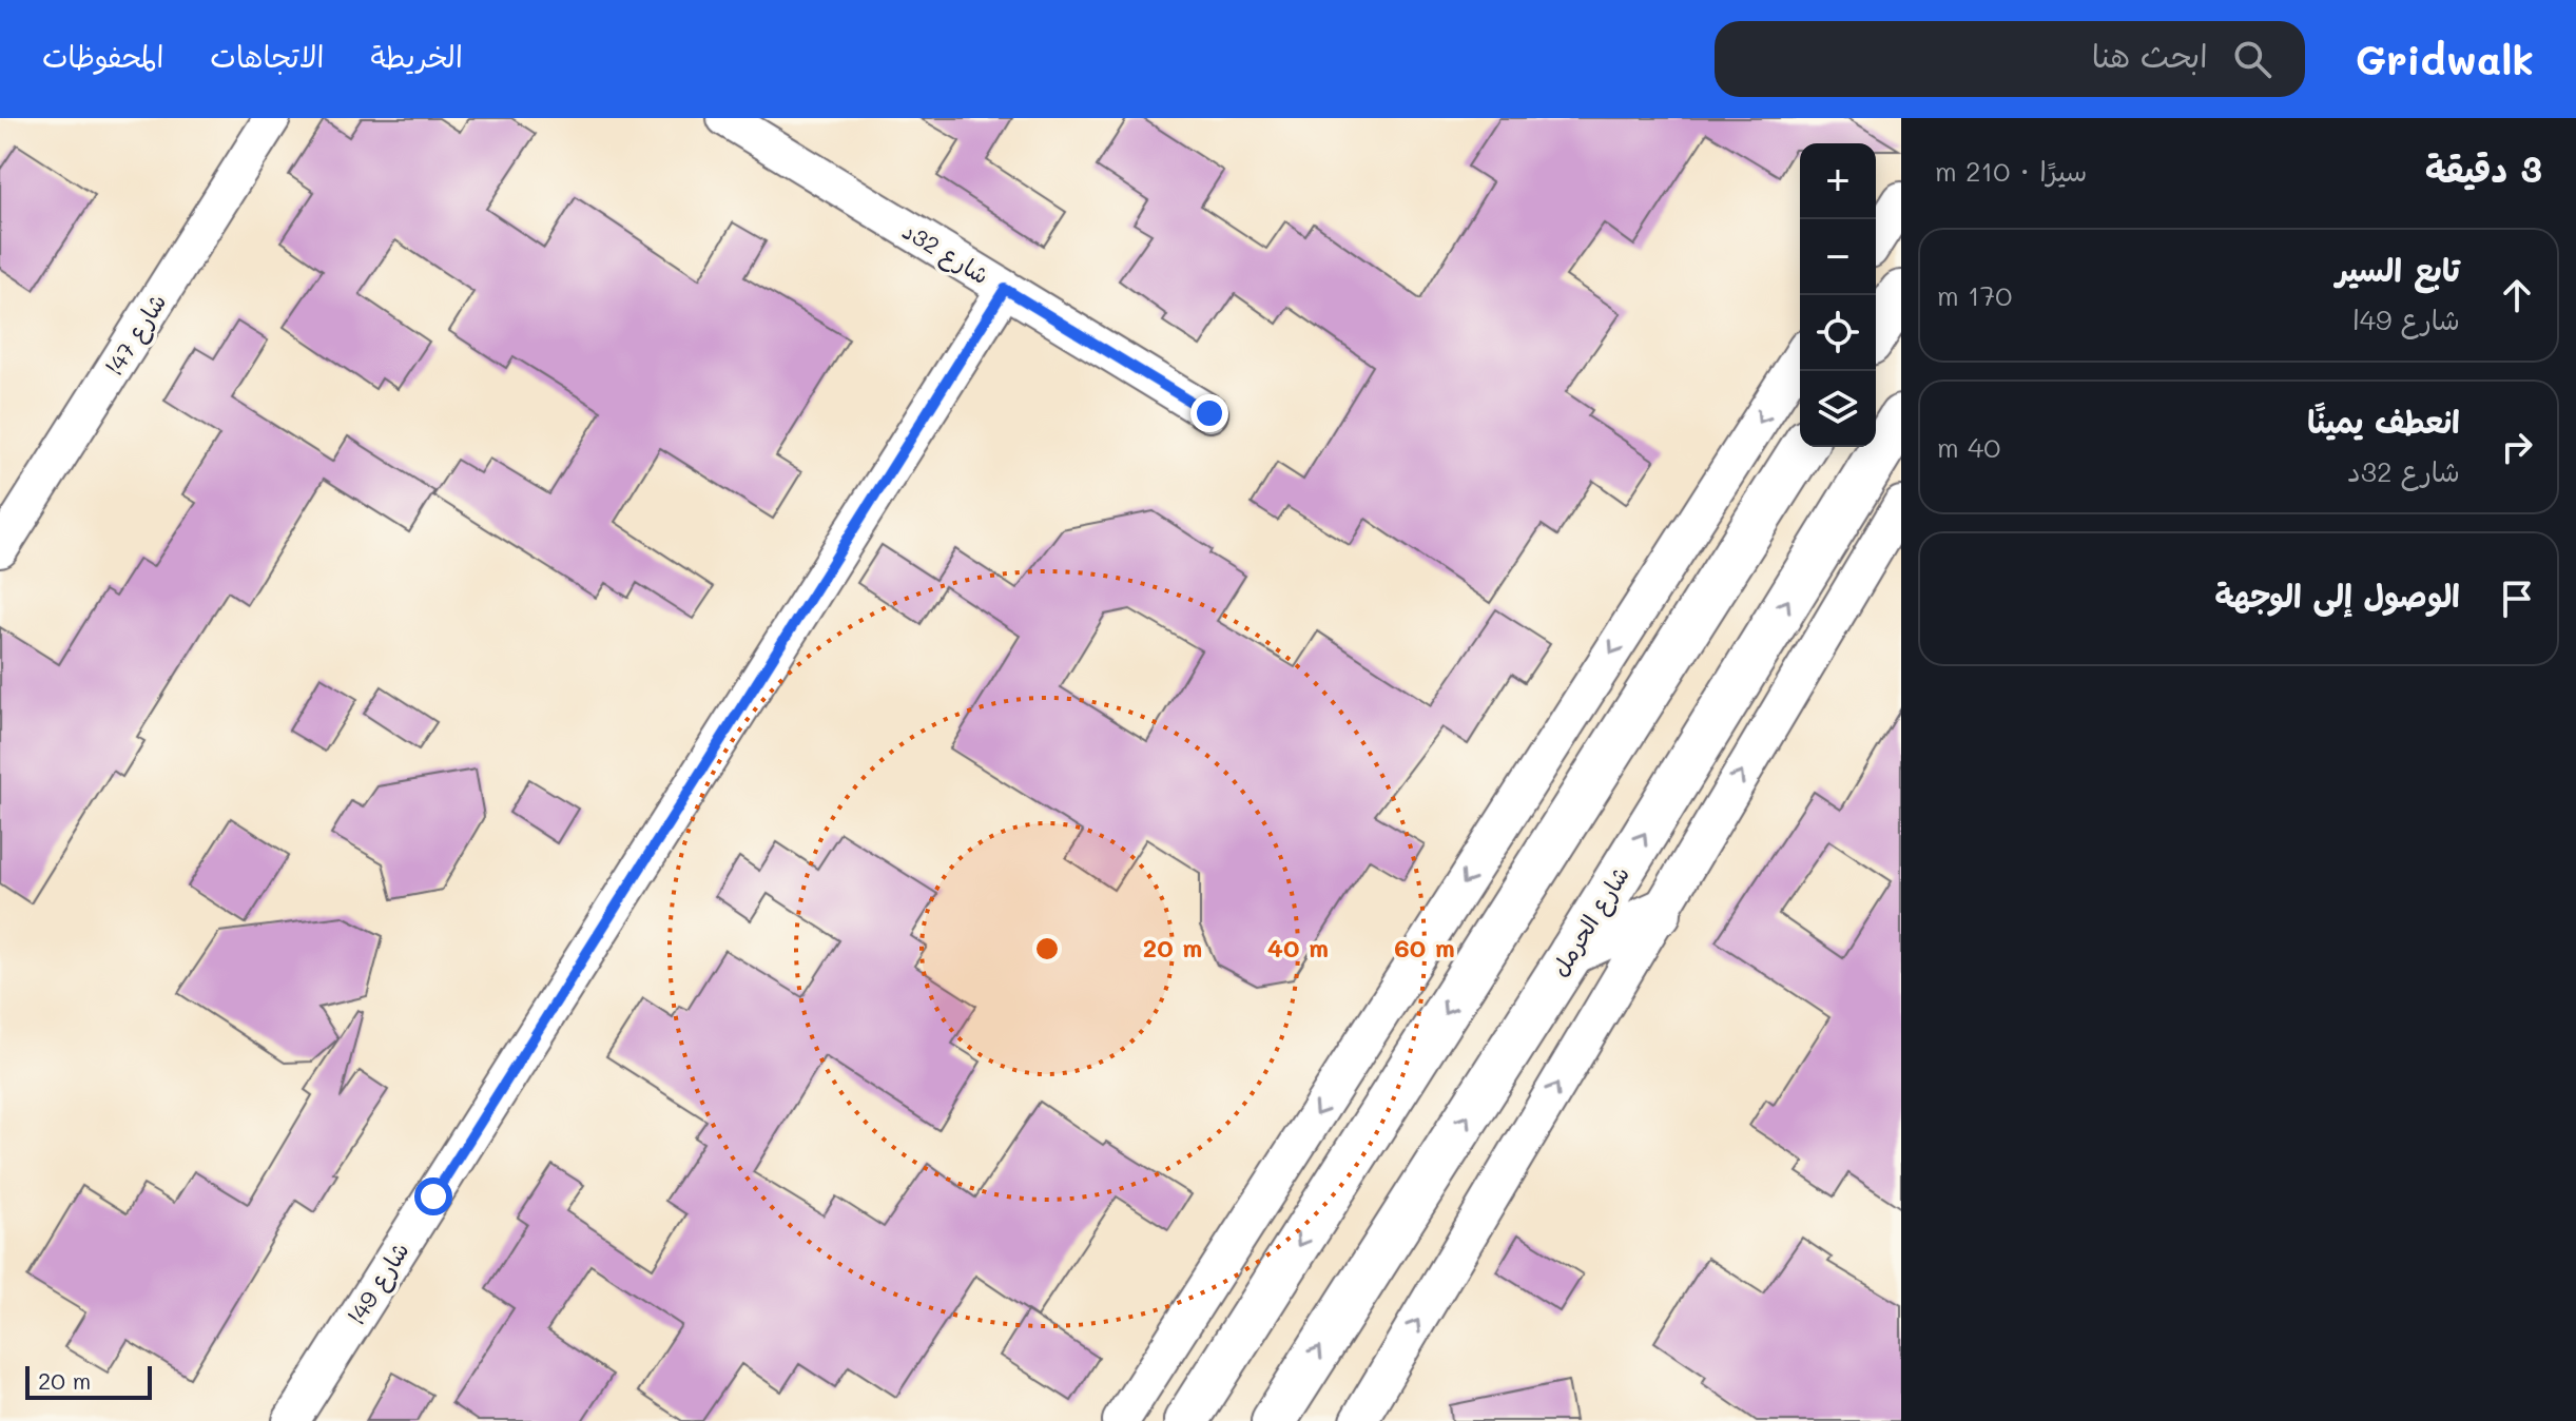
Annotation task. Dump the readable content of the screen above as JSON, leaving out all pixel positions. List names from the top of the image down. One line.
{"streets":{"street":["شارع 32د","شارع 47ا","شارع الحرمل","شارع 49ا"]},"crossings":[["شارع 32د","شارع 49ا"]],"scale_bar":"20 m","page":{"header":"Gridwalk","search":"ابحث هنا","nav":["الخريطة","الاتجاهات","المحفوظات"],"heading":["3 دقيقة","سيرًا · 210 m"],"map_buttons":["+","−"],"list":[["تابع السير","شارع 49ا","170 m"],["انعطف يمينًا","شارع 32د","40 m"],"الوصول إلى الوجهة"],"scale":"20 m"},"rings":["20 m","40 m","60 m"]}
